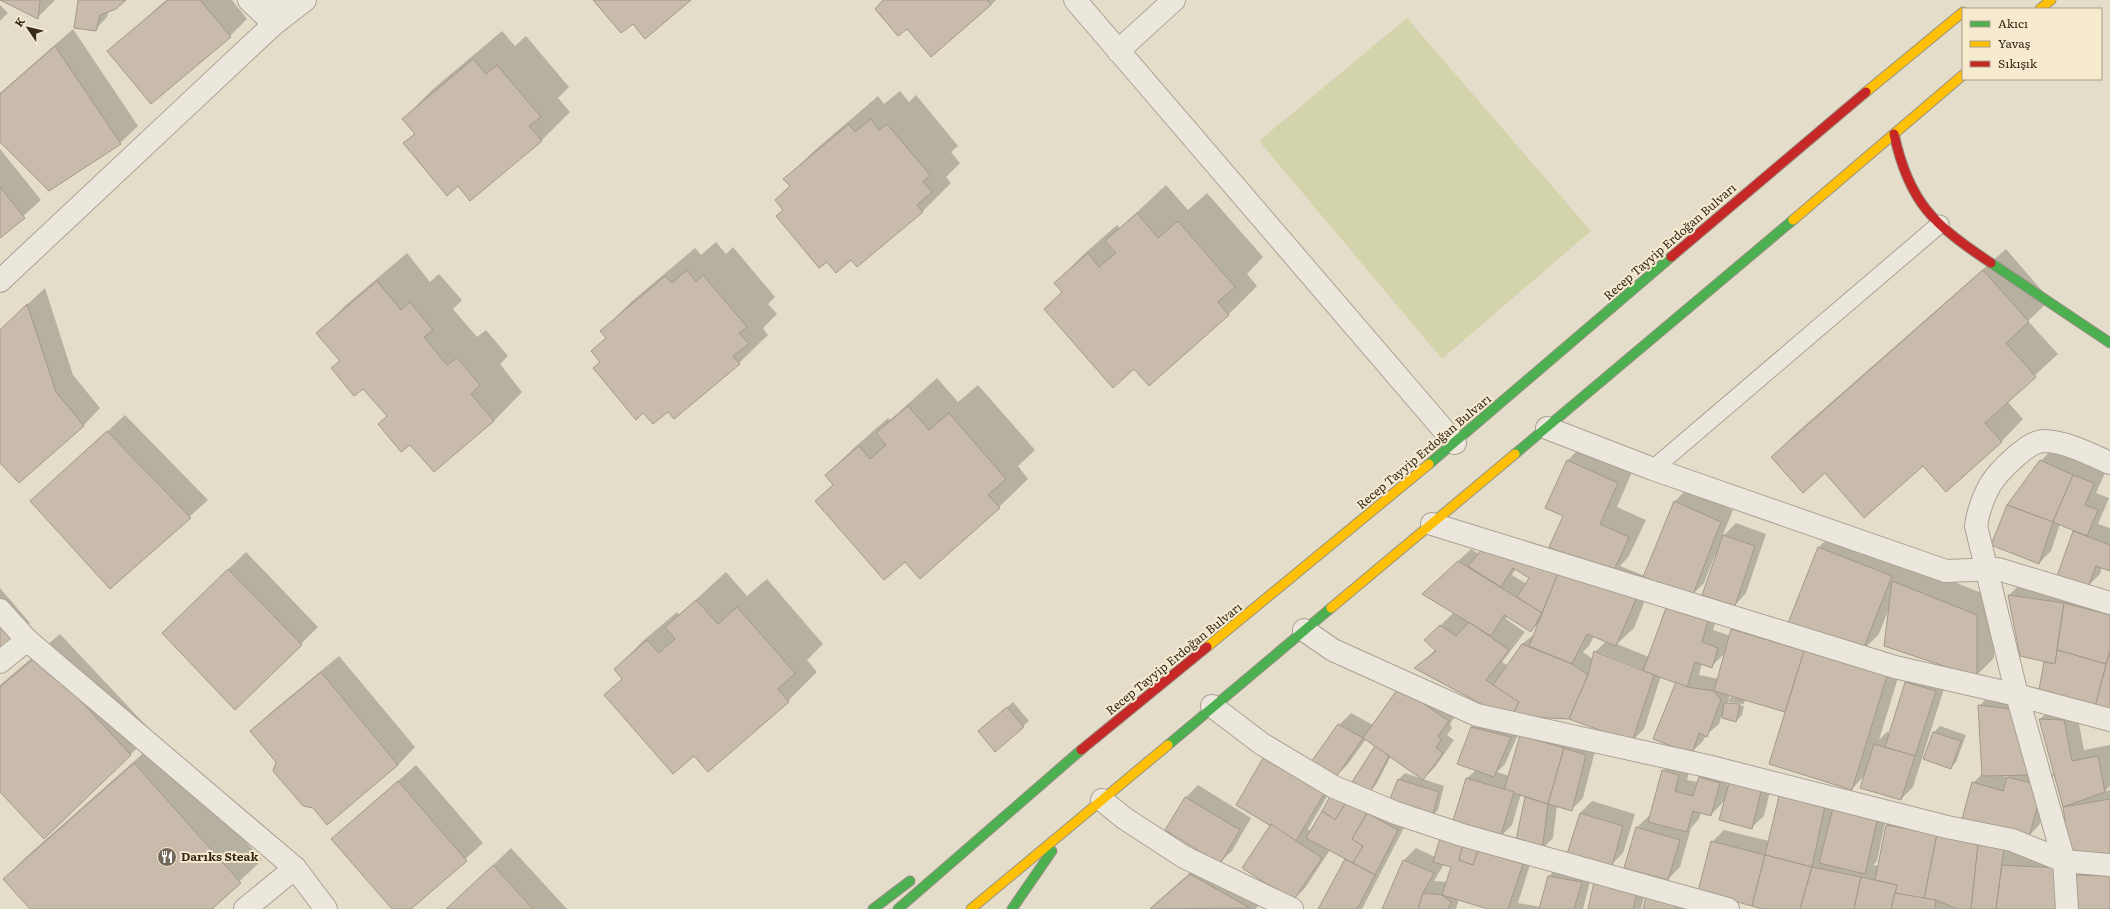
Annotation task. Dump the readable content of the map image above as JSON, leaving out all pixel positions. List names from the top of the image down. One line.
{"streets":{"main road":["Recep Tayyip Erdoğan Bulvarı"]},"places":{"restaurant":["Darıks Steak"]},"legend":["Akıcı","Yavaş","Sıkışık"],"north":"top left"}
